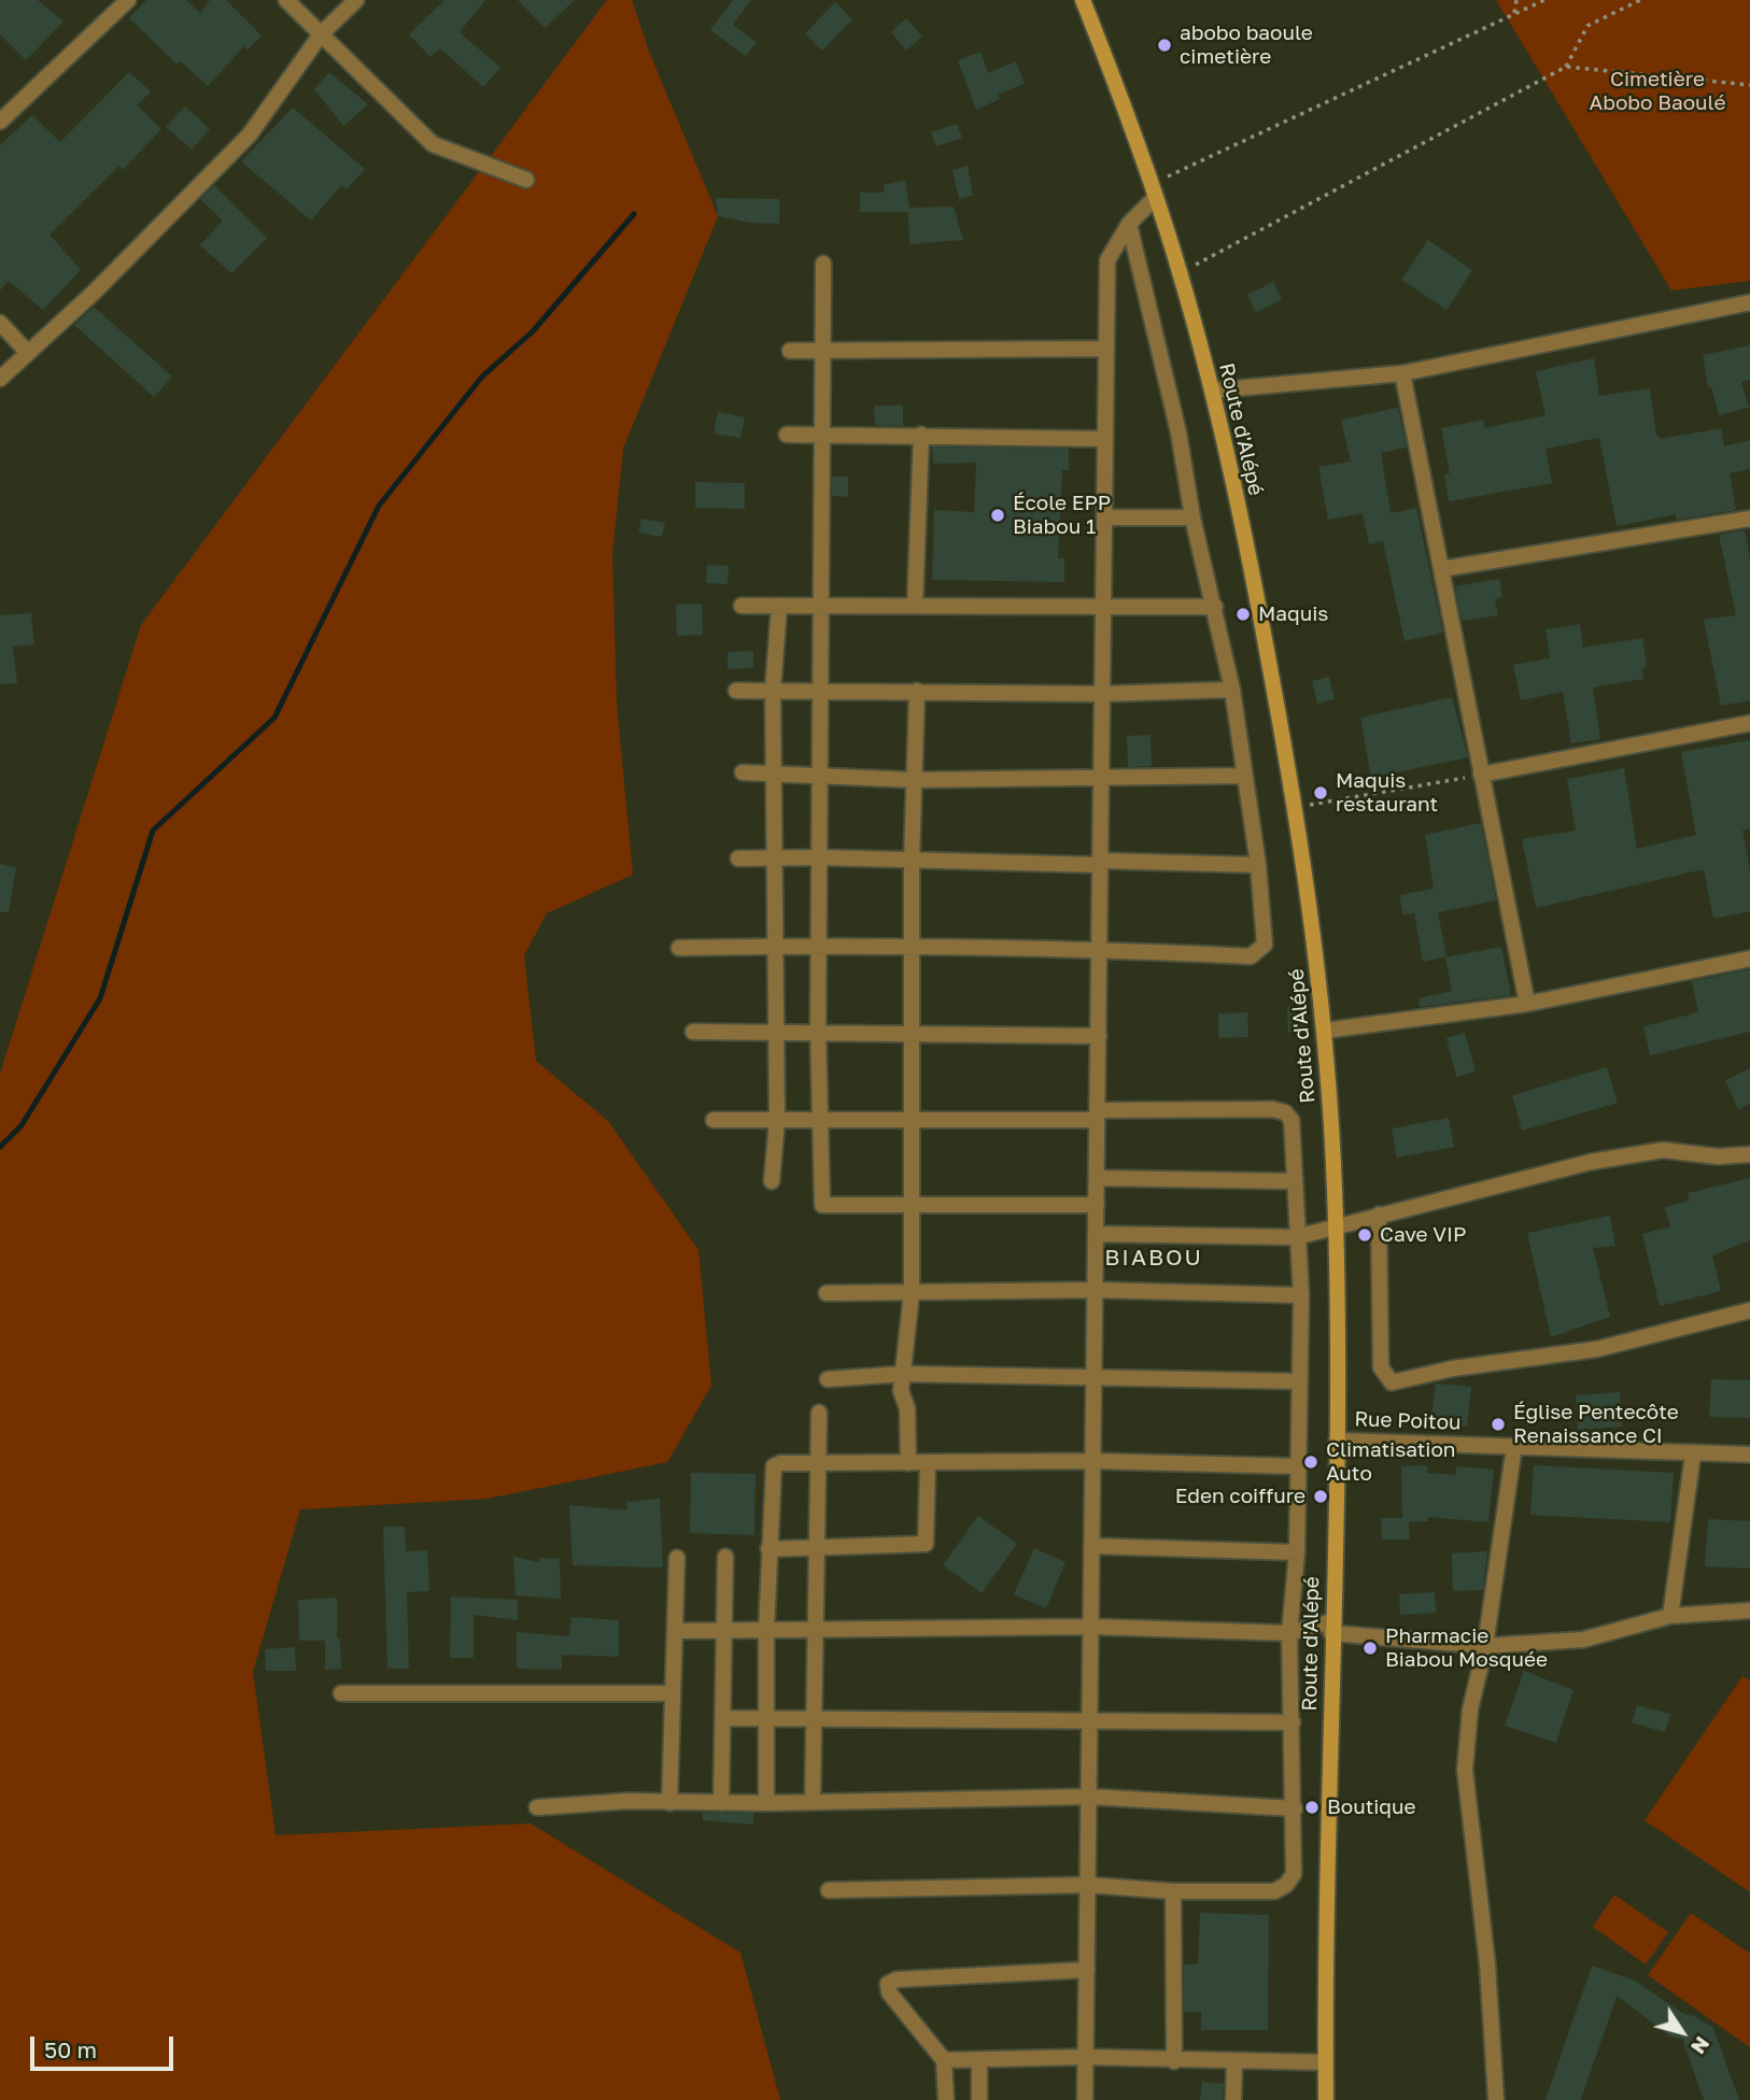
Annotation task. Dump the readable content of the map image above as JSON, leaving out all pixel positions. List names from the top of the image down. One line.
{"streets":{"main road":["Route d'Alépé"],"street":["Rue Poitou"]},"crossings":[["Route d'Alépé","Rue Poitou"]],"districts":["BIABOU"],"parks":["Cimetière Abobo Baoulé"],"places":["abobo baoule cimetière","École EPP Biabou 1","Maquis","Maquis restaurant","Cave VIP","Église Pentecôte Renaissance CI","Climatisation Auto","Eden coiffure","Pharmacie Biabou Mosquée","Boutique"],"scale_bar":"50 m","north":"bottom right"}
